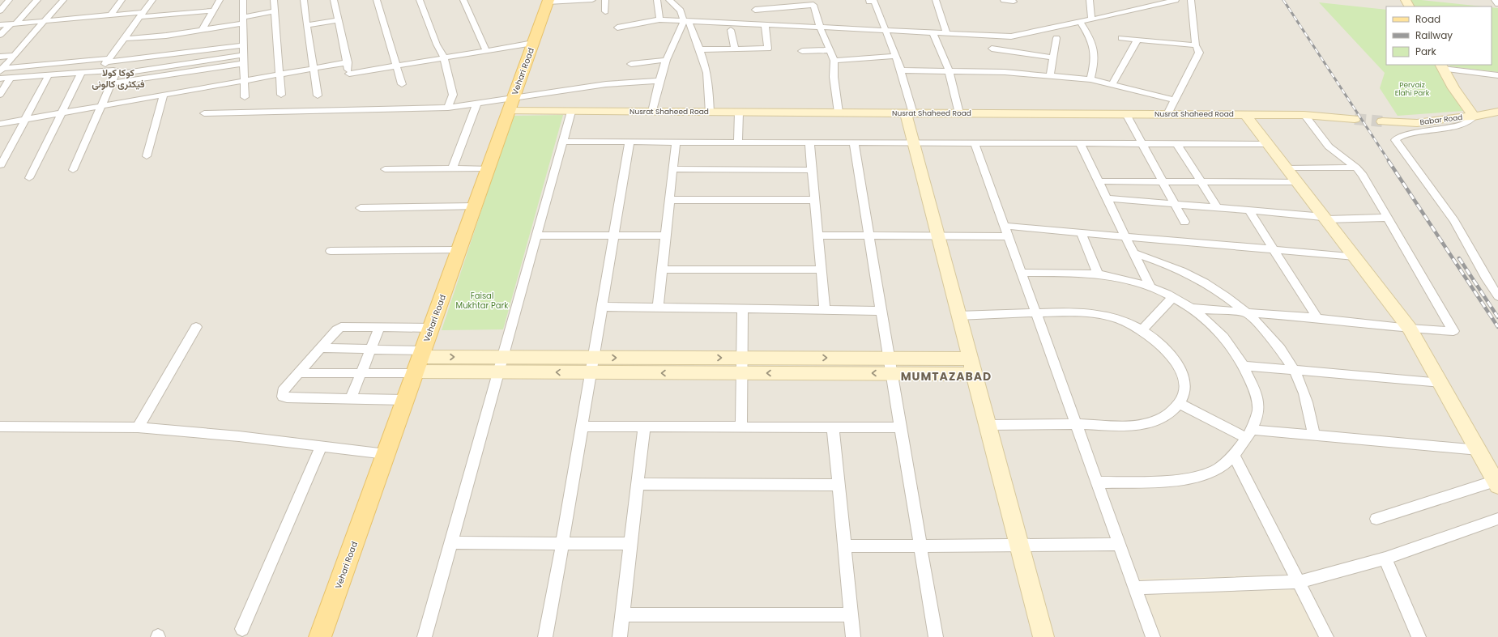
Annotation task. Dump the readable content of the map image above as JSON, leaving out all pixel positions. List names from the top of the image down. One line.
{"streets":{"main road":["Vehari Road"],"street":["Nusrat Shaheed Road","Babar Road"]},"crossings":[["Vehari Road","Nusrat Shaheed Road"]],"districts":["کوکا کولا فیکٹری کالونی","MUMTAZABAD"],"parks":["Pervaiz Elahi Park","Faisal Mukhtar Park"],"legend":["Road","Railway","Park"]}
